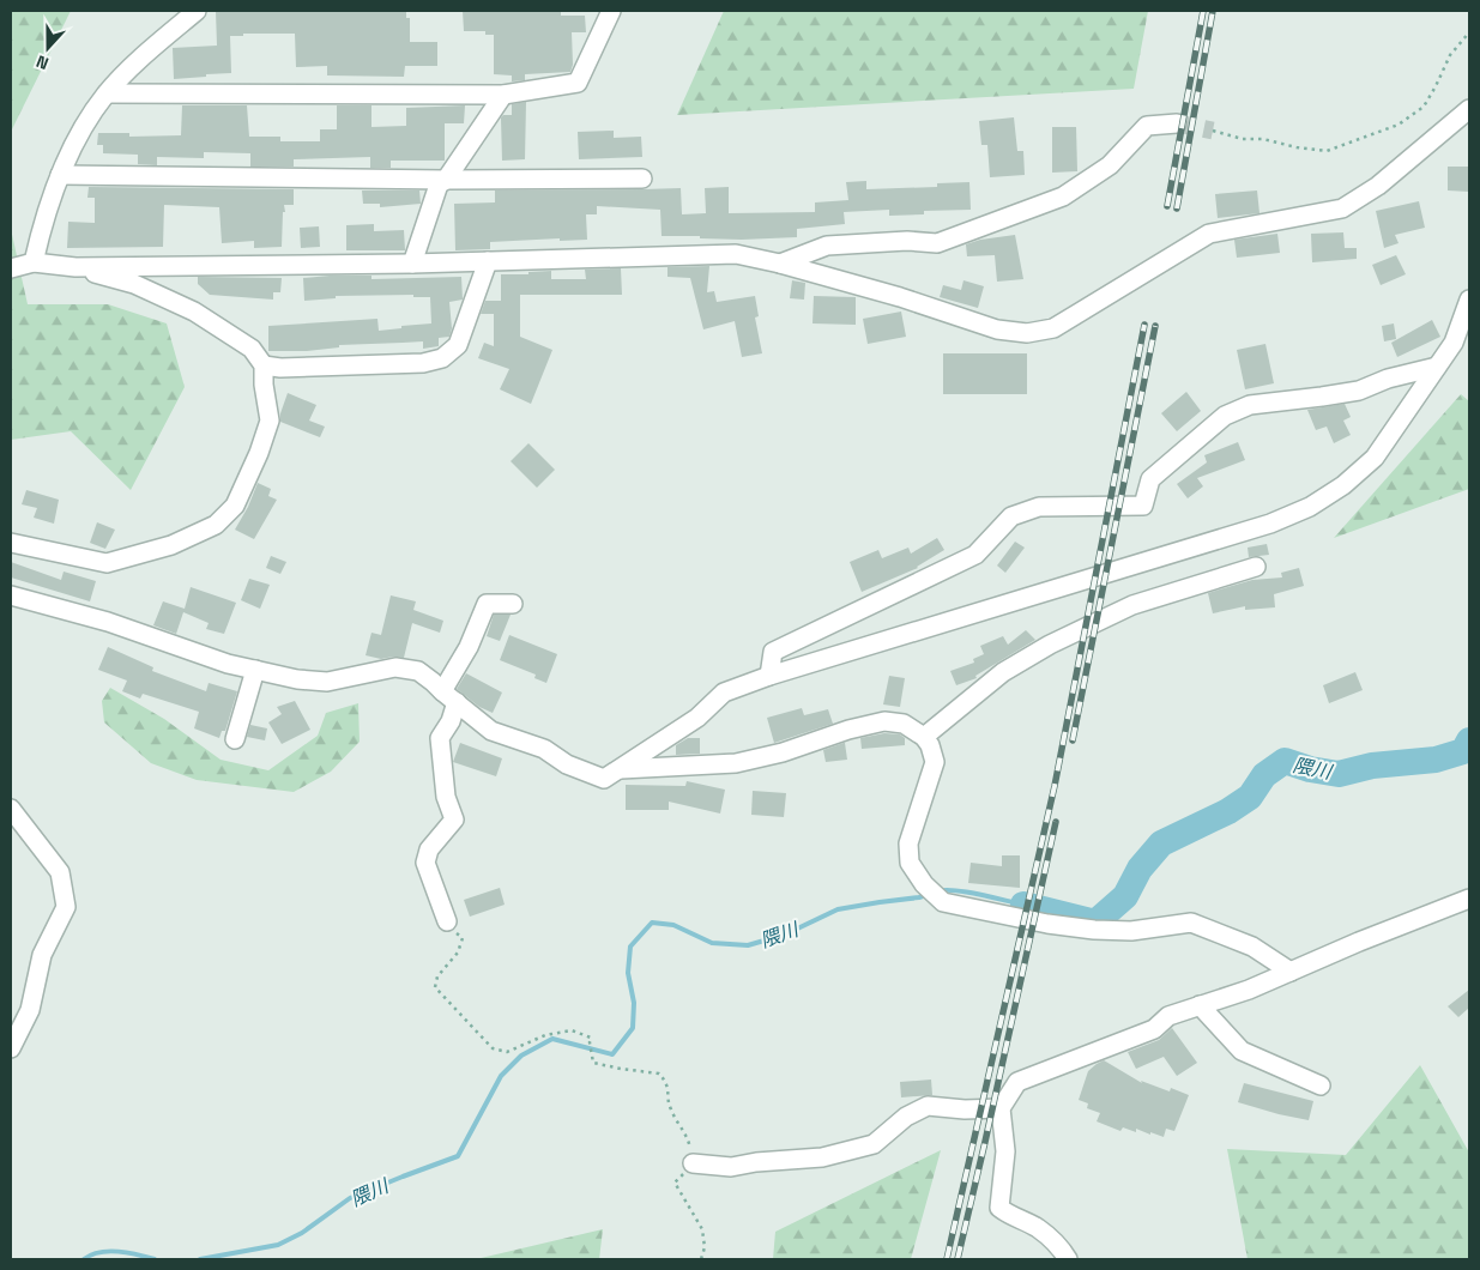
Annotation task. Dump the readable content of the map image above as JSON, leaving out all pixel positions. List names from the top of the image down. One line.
{"water":["隈川"],"north":"bottom"}
